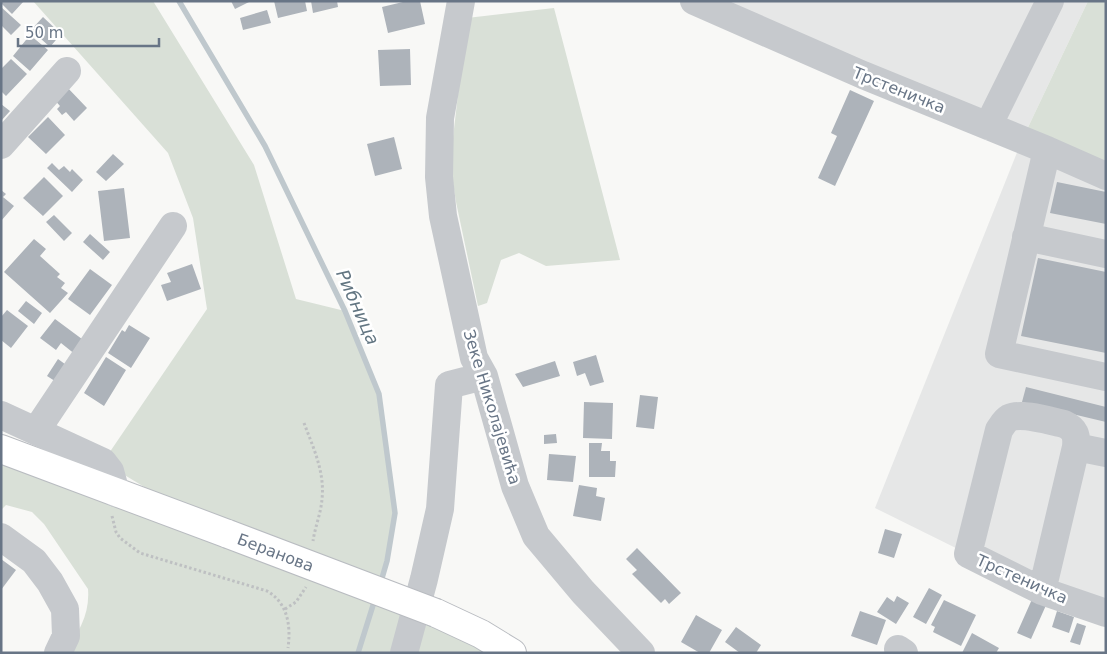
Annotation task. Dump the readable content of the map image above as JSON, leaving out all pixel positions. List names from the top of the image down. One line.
{"streets":{"main road":["Беранова"],"street":["Трстеничка","Зеке Николајевића"]},"water":["Рибница"],"scale_bar":"50 m"}
